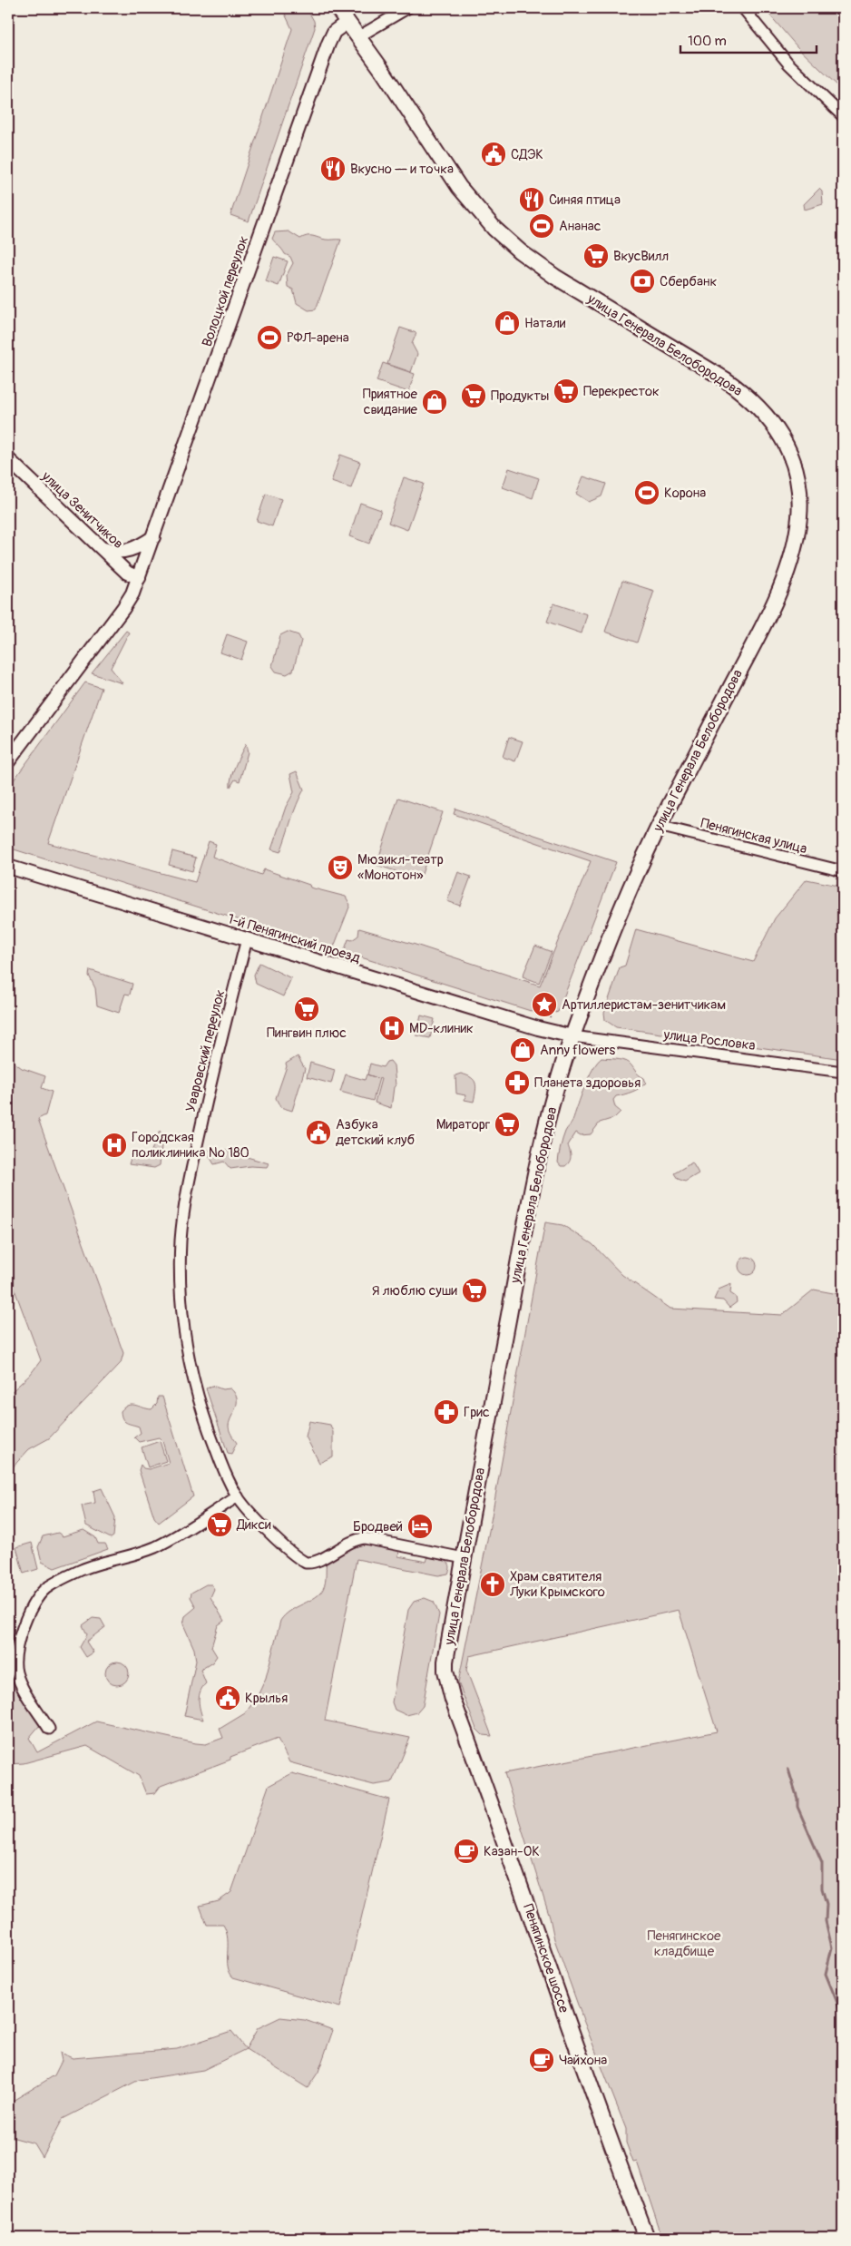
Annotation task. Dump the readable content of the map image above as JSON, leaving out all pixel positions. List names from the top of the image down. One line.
{"streets":{"main road":["улица Генерала Белобородова","Пенягинское шоссе"],"street":["Волоцкой переулок","улица Зенитчиков","Пенягинская улица","1-й Пенягинский проезд","улица Рословка","Уваровский переулок"]},"crossings":[["Волоцкой переулок","улица Генерала Белобородова"],["Волоцкой переулок","улица Зенитчиков"],["улица Генерала Белобородова","Пенягинская улица"],["улица Генерала Белобородова","1-й Пенягинский проезд"],["улица Генерала Белобородова","улица Рословка"],["улица Генерала Белобородова","Уваровский переулок"],["улица Генерала Белобородова","Пенягинское шоссе"],["1-й Пенягинский проезд","улица Рословка"],["1-й Пенягинский проезд","Уваровский переулок"]],"parks":["Пенягинское кладбище"],"places":{"public building":["СДЭК","Азбука детский клуб","Крылья"],"restaurant":["Вкусно — и точка","Синяя птица"],"sports":["Ананас","РФЛ-арена","Корона"],"supermarket":["ВкусВилл","Перекресток","Продукты","Пингвин плюс","Мираторг","Я люблю суши","Дикси"],"bank":["Сбербанк"],"shop":["Натали","Приятное свидание","Anny flowers"],"theatre":["Мюзикл-театр «Монотон»"],"place":["Артиллеристам-зенитчикам"],"hospital":["MD-клиник","Городская поликлиника № 180"],"pharmacy":["Планета здоровья","Грис"],"hotel":["Бродвей"],"church":["Храм святителя Луки Крымского"],"cafe":["Казан-ОК","Чайхона"]},"scale_bar":"100 m"}
